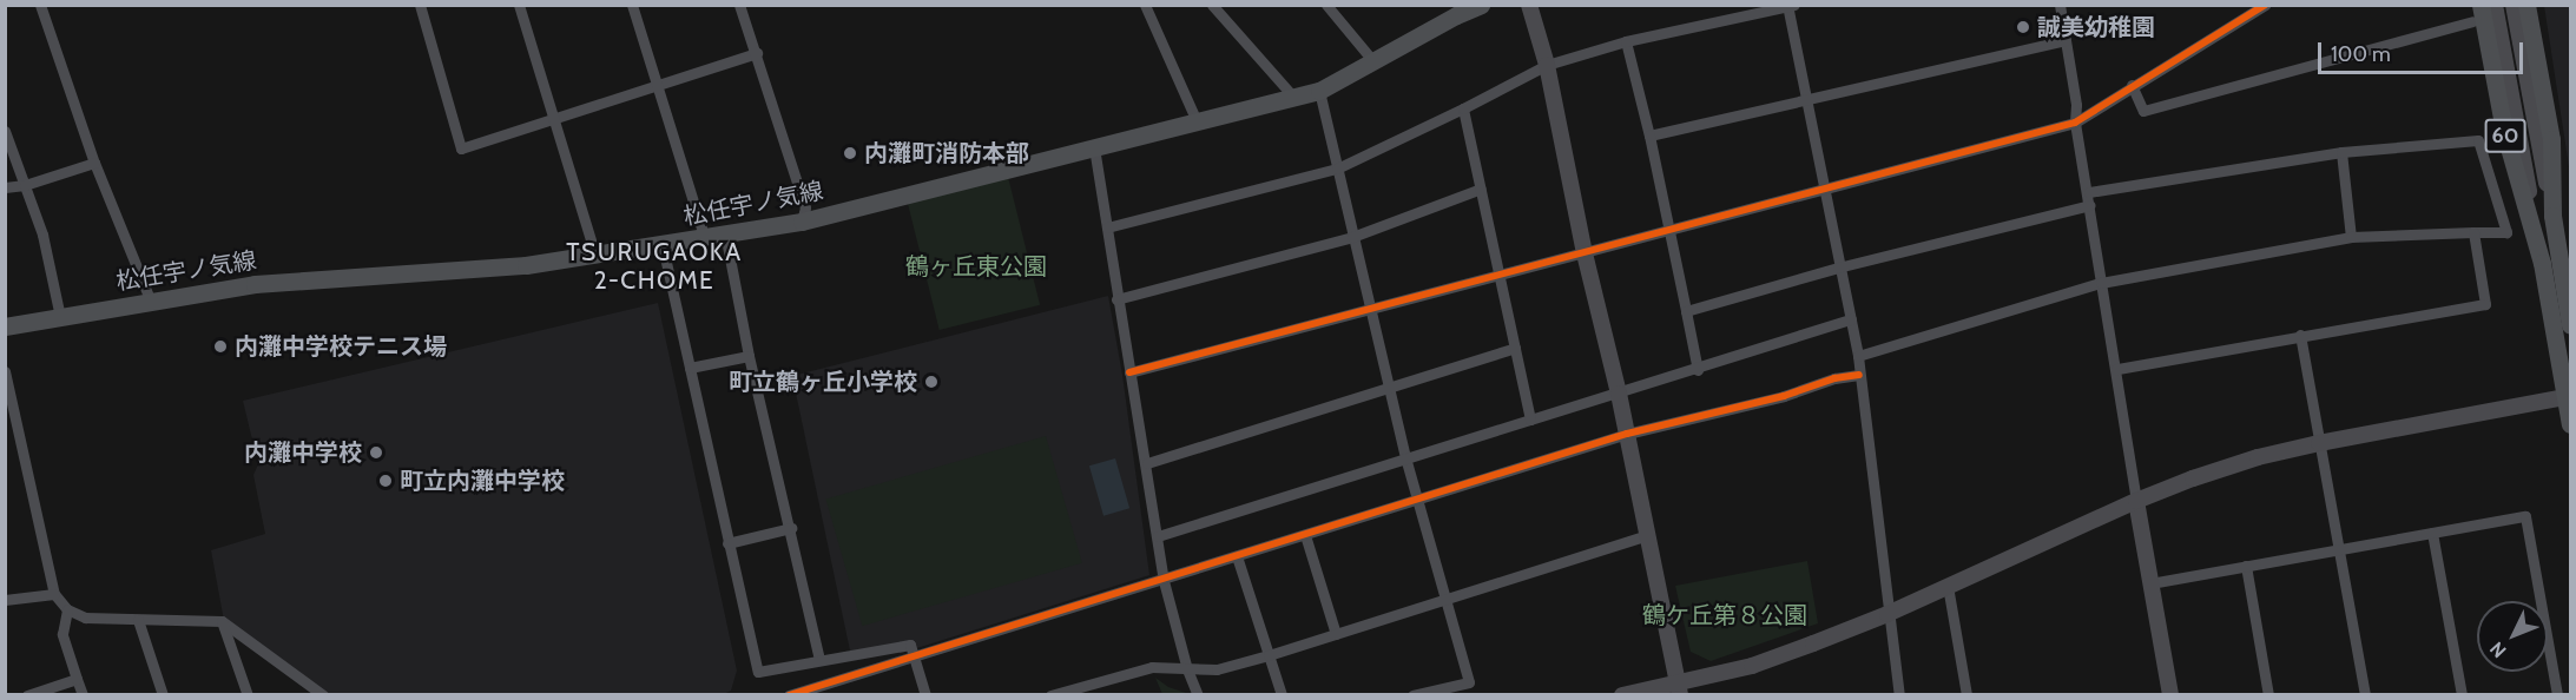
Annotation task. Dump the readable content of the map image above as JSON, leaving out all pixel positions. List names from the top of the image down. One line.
{"streets":{"main road":["60","松任宇ノ気線"]},"districts":["TSURUGAOKA 2-CHOME"],"parks":["鶴ヶ丘東公園","鶴ケ丘第８公園"],"places":["誠美幼稚園","内灘町消防本部","内灘中学校テニス場","町立鶴ヶ丘小学校","内灘中学校","町立内灘中学校"],"scale_bar":"100 m","north":"bottom left"}
